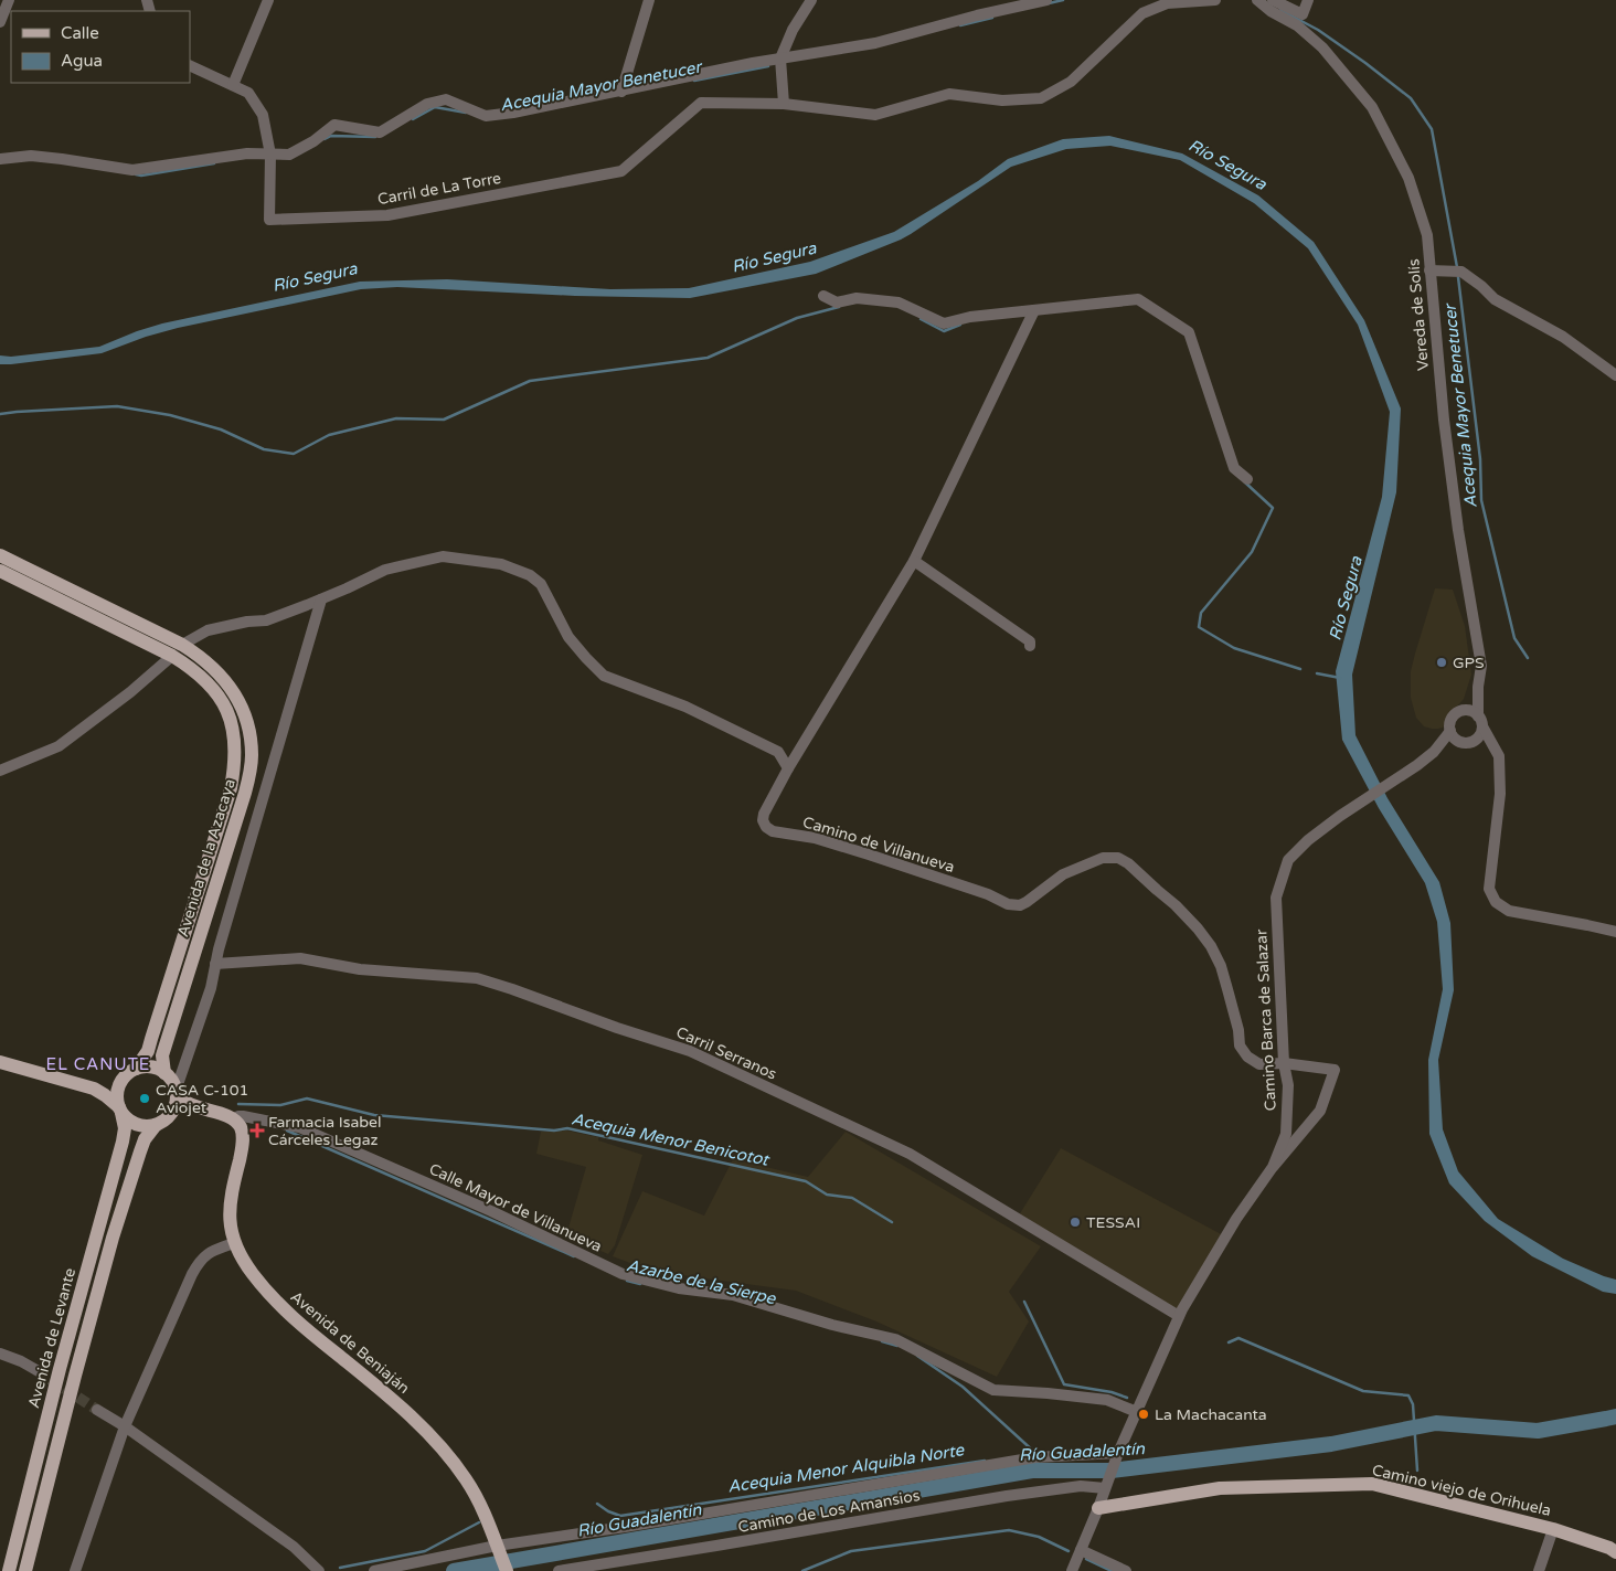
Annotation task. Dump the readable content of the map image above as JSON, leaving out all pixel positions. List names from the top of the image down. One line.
{"streets":{"main road":["Avenida de la Azacaya","Avenida de Levante","Avenida de Beniaján","Camino viejo de Orihuela"],"street":["Carril de La Torre","Vereda de Solís","Camino de Villanueva","Camino Barca de Salazar","Carril Serranos","Calle Mayor de Villanueva","Camino de Los Amansios"]},"crossings":[["Vereda de Solís","Camino Barca de Salazar"],["Camino de Villanueva","Camino Barca de Salazar"],["Avenida de la Azacaya","Avenida de Levante"],["Camino Barca de Salazar","Carril Serranos"],["Camino Barca de Salazar","Calle Mayor de Villanueva"],["Camino Barca de Salazar","Camino viejo de Orihuela"],["Camino Barca de Salazar","Camino de Los Amansios"],["Calle Mayor de Villanueva","Avenida de Beniaján"]],"districts":["EL CANUTE"],"water":["Acequia Mayor Benetucer","Río Segura","Acequia Menor Benicotot","Azarbe de la Sierpe","Río Guadalentín","Acequia Menor Alquibla Norte"],"places":{"other":["GPS","CASA C-101 Aviojet","TESSAI","La Machacanta"],"health":["Farmacia Isabel Cárceles Legaz"]},"legend":["Calle","Agua"]}
